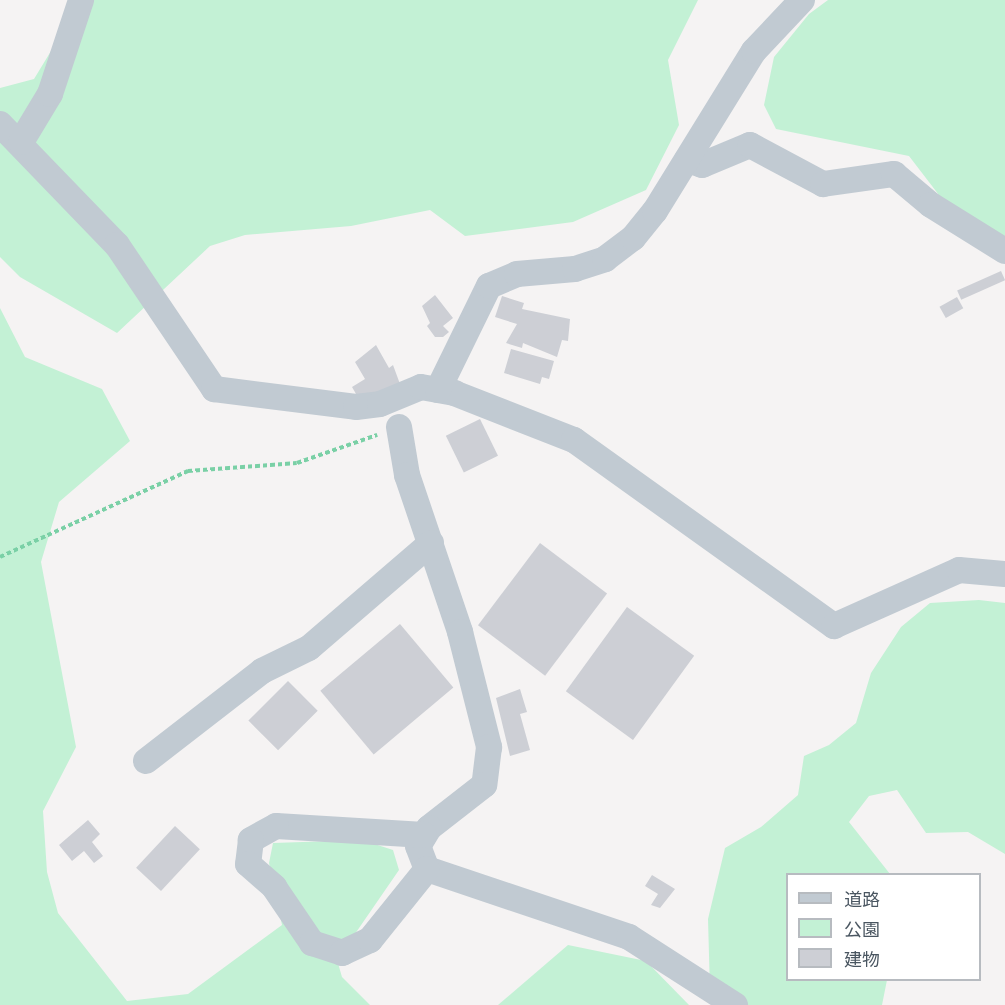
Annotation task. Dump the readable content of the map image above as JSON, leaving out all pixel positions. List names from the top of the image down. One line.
{"legend":["道路","公園","建物"]}
